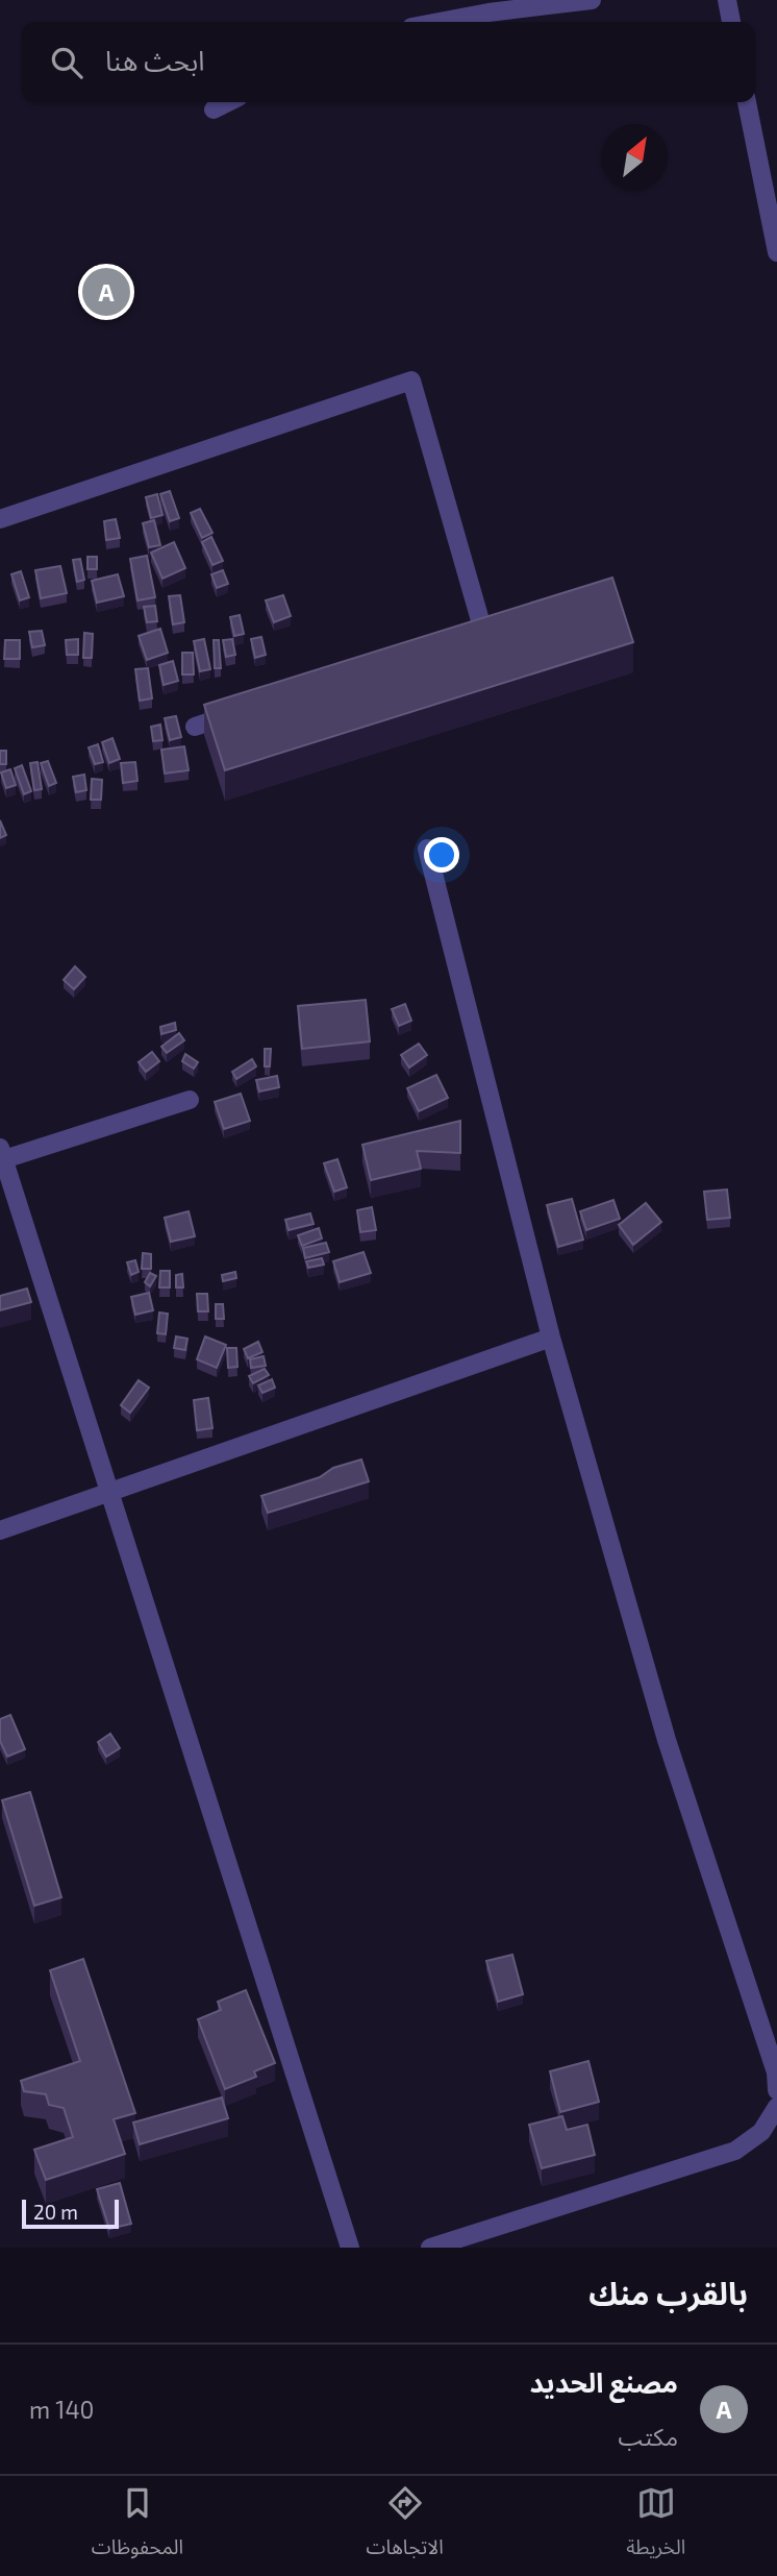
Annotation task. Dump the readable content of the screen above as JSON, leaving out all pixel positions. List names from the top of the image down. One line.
{"scale_bar":"20 m","north":"top right","page":{"search":"ابحث هنا","pins":"A","scale":"20 m","heading":"بالقرب منك","list":[{"mark":"A","name":"مصنع الحديد","note":"مكتب","value":"140 m"}],"nav":["الخريطة","الاتجاهات","المحفوظات"]}}
